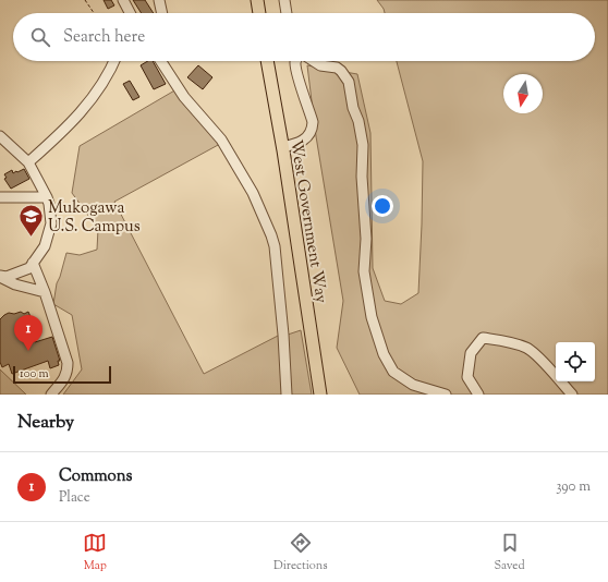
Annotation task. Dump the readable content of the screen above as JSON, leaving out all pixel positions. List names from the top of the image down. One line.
{"streets":{"main road":["West Government Way"]},"places":{"school or university":["Mukogawa U.S. Campus"]},"scale_bar":"100 m","north":"bottom","page":{"search":"Search here","pins":"1","scale":"100 m","heading":"Nearby","list":[{"mark":"1","name":"Commons","note":"Place","value":"390 m"}],"nav":["Map","Directions","Saved"]}}
